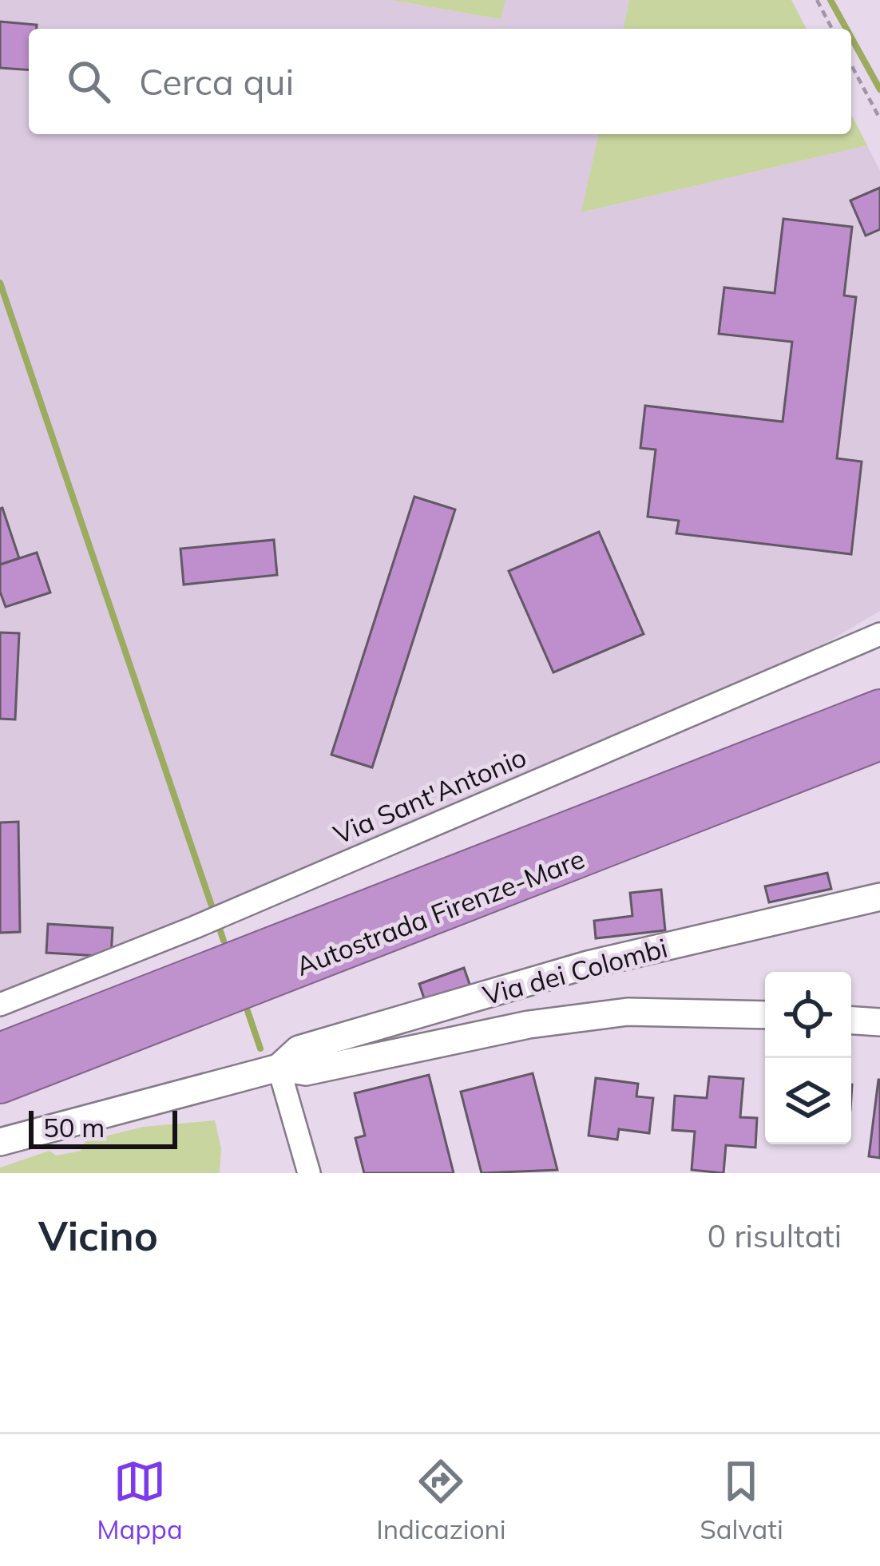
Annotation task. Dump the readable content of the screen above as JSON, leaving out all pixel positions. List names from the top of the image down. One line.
{"streets":{"highway":["Autostrada Firenze-Mare"],"street":["Via Sant'Antonio","Via dei Colombi"]},"scale_bar":"50 m","page":{"search":"Cerca qui","scale":"50 m","heading":["Vicino","0 risultati"],"nav":["Mappa","Indicazioni","Salvati"]}}
